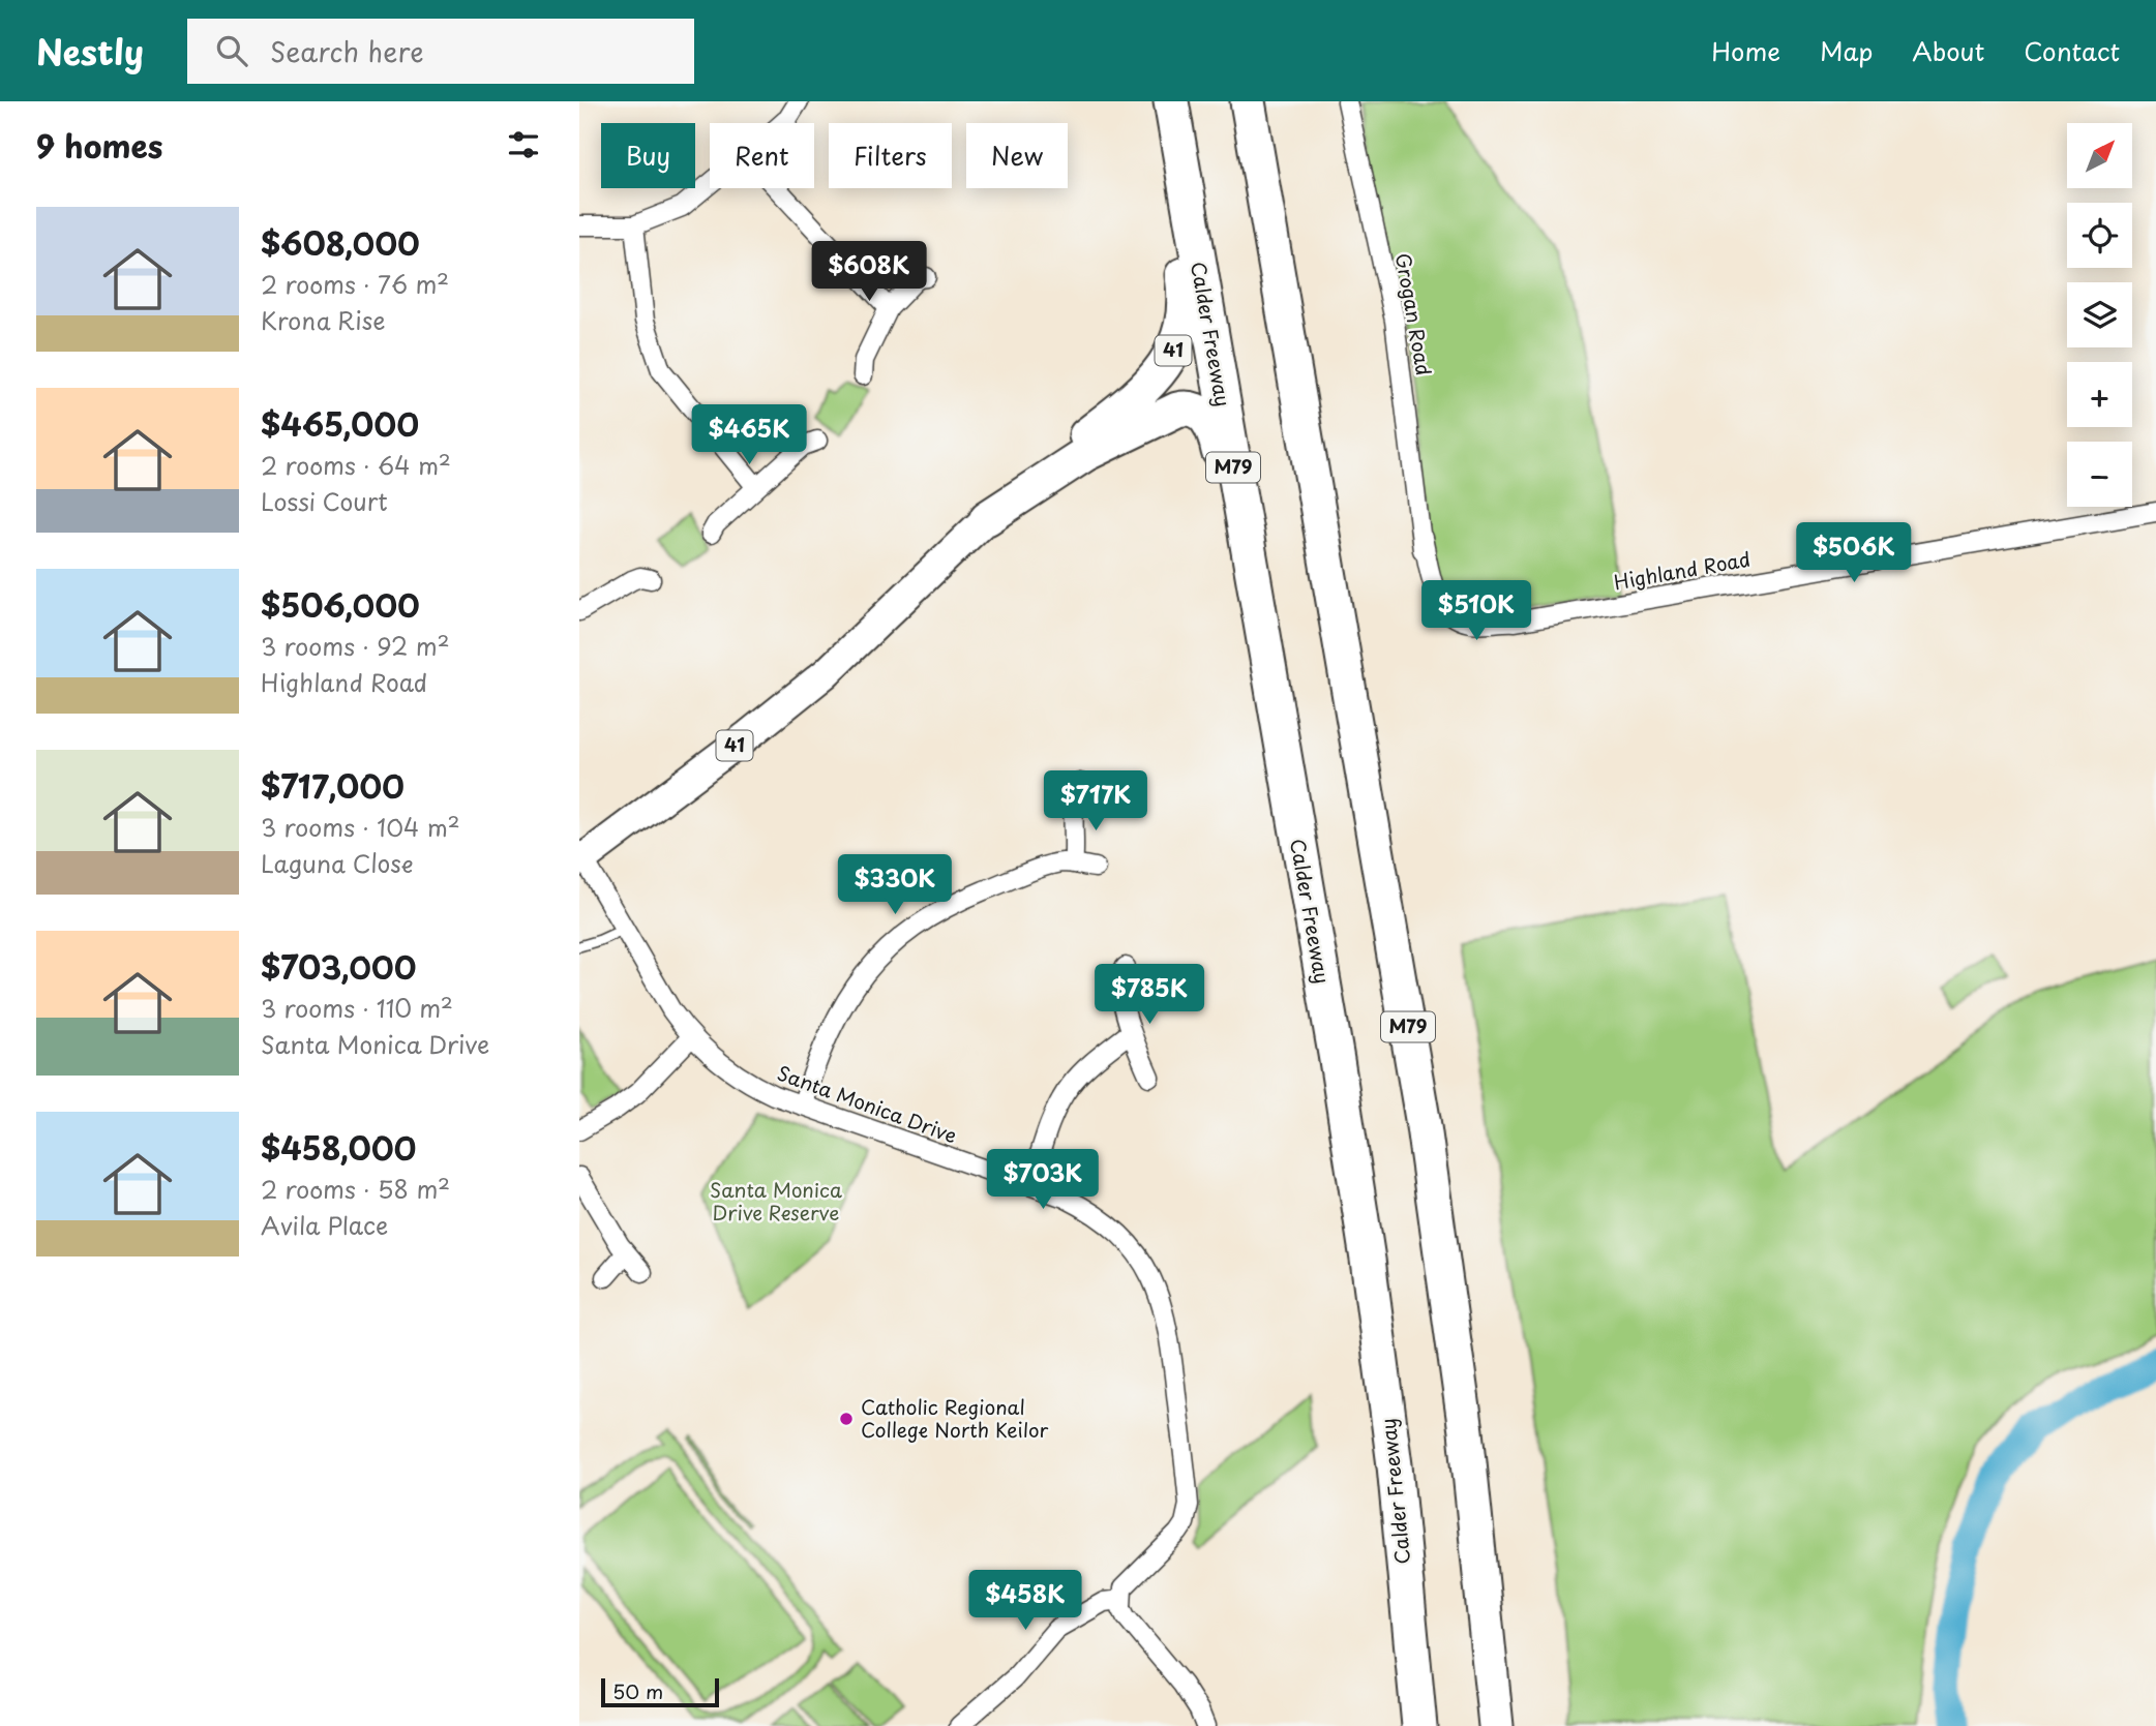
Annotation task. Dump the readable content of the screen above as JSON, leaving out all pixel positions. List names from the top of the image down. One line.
{"streets":{"highway":["Calder Freeway","41","M79"],"street":["Grogan Road","Highland Road","Santa Monica Drive"]},"crossings":[["Grogan Road","Highland Road"],["Calder Freeway","41"],["41","Santa Monica Drive"]],"parks":["Santa Monica Drive Reserve"],"places":["Catholic Regional College North Keilor"],"scale_bar":"50 m","north":"top right","page":{"header":"Nestly","search":"Search here","nav":["Home","Map","About","Contact"],"heading":"9 homes","map_buttons":["+","−"],"chip":["Buy","Rent","Filters","New"],"list":[{"name":"$608,000","note":"2 rooms · 76 m² · Krona Rise"},{"name":"$465,000","note":"2 rooms · 64 m² · Lossi Court"},{"name":"$506,000","note":"3 rooms · 92 m² · Highland Road"},{"name":"$717,000","note":"3 rooms · 104 m² · Laguna Close"},{"name":"$703,000","note":"3 rooms · 110 m² · Santa Monica Drive"},{"name":"$458,000","note":"2 rooms · 58 m² · Avila Place"}],"price":["$608K","$465K","$506K","$510K","$717K","$330K","$785K","$703K","$458K"],"scale":"50 m"}}
